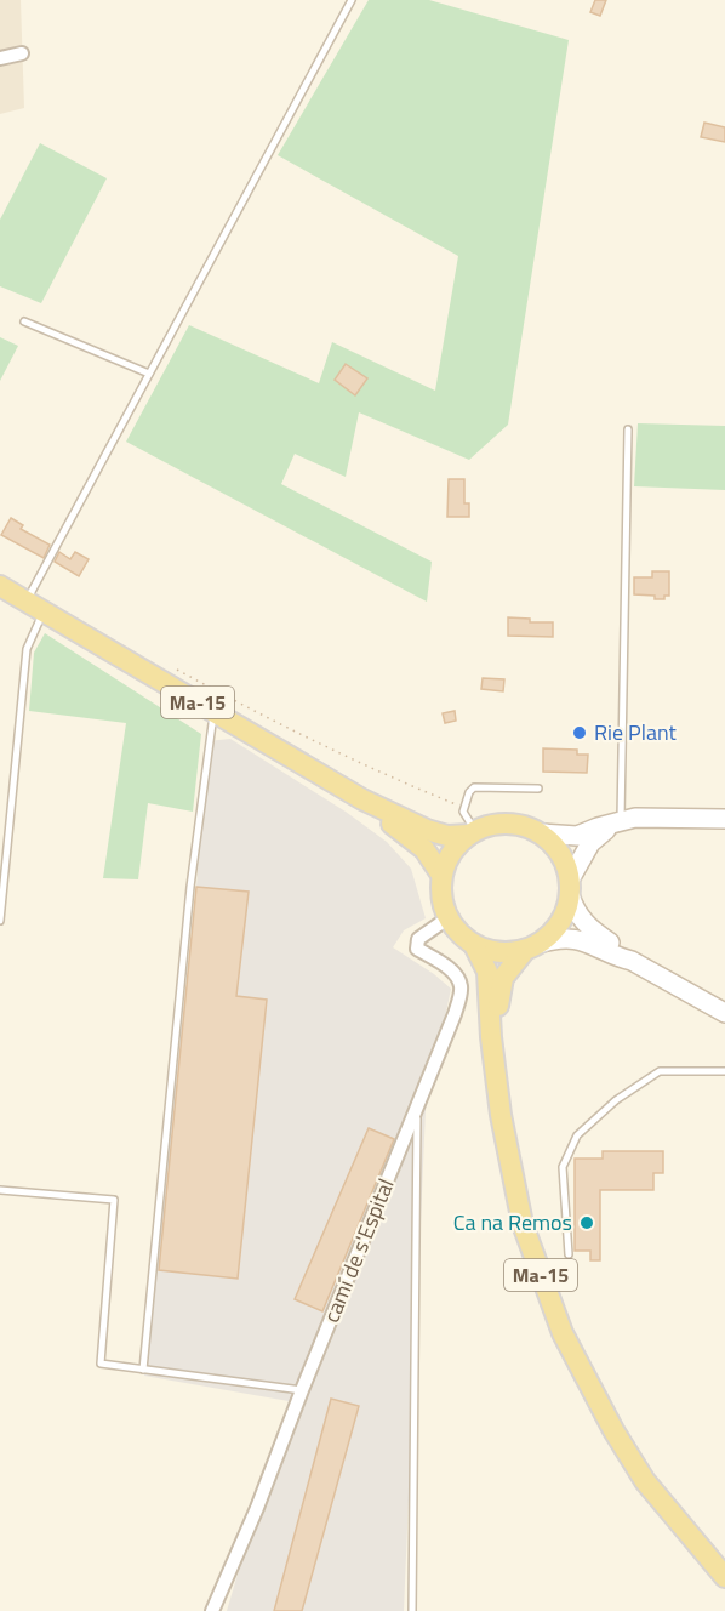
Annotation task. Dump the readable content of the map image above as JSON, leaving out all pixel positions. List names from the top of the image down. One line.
{"streets":{"main road":["Ma-15"],"street":["camí de s'Espital"]},"crossings":[["Ma-15","camí de s'Espital"]],"places":["Rie Plant","Ca na Remos"]}
